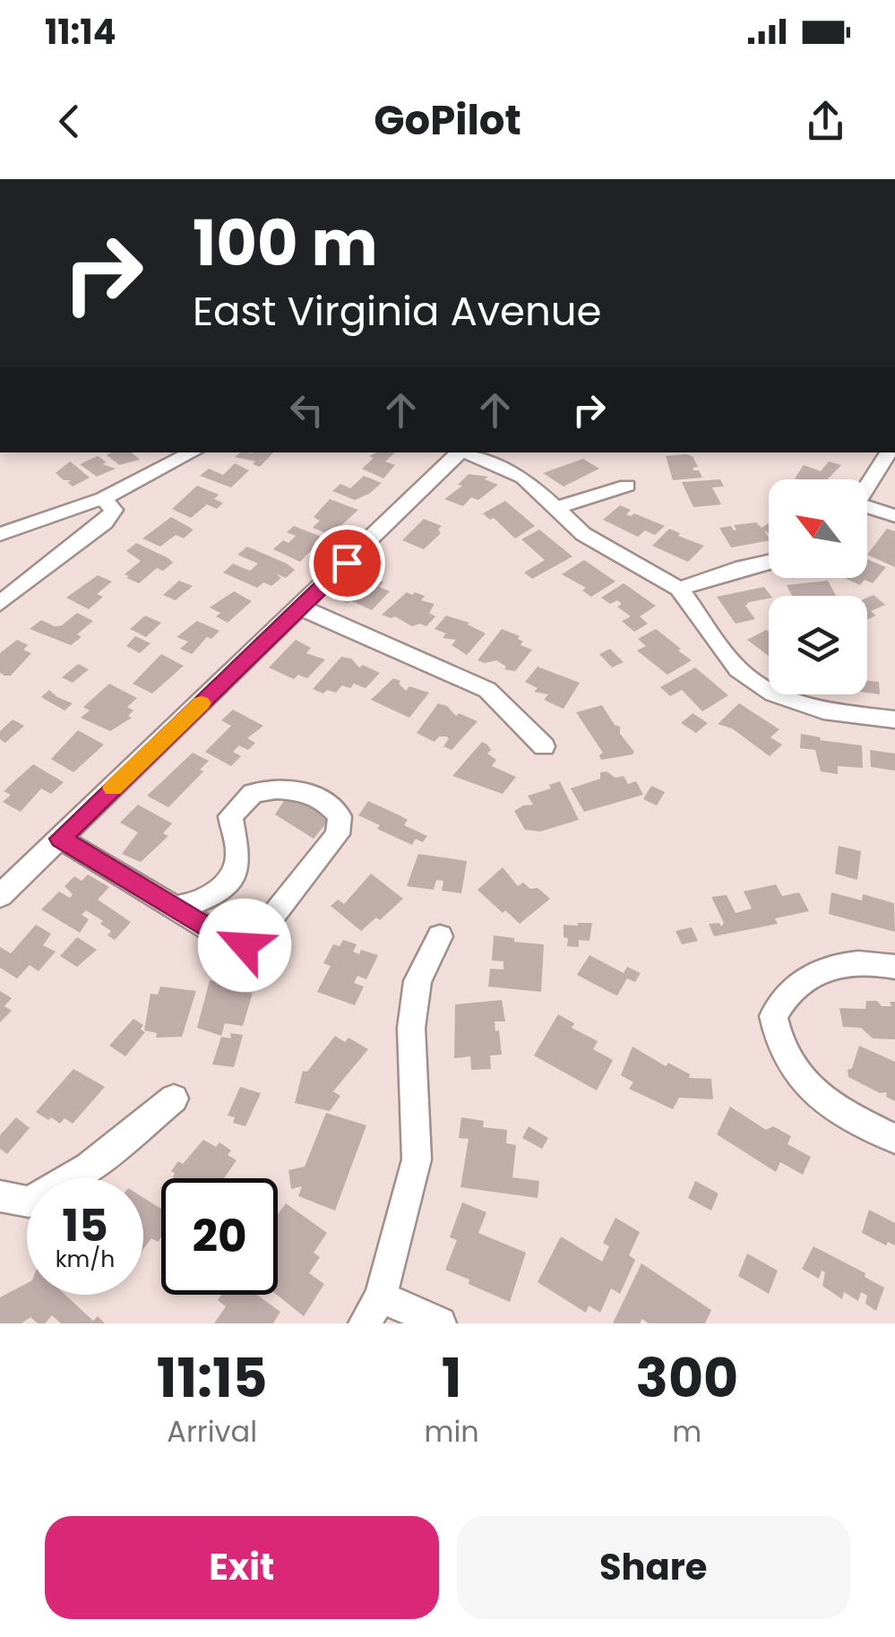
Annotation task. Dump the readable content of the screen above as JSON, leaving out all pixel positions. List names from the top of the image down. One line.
{"north":"top left","page":{"status":"11:14","header":"GoPilot","turn":["100 m","East Virginia Avenue"],"speed":"15 km/h","limit":"20","eta":["11:15","Arrival","1","min","300","m"],"buttons":["Exit","Share"]}}
